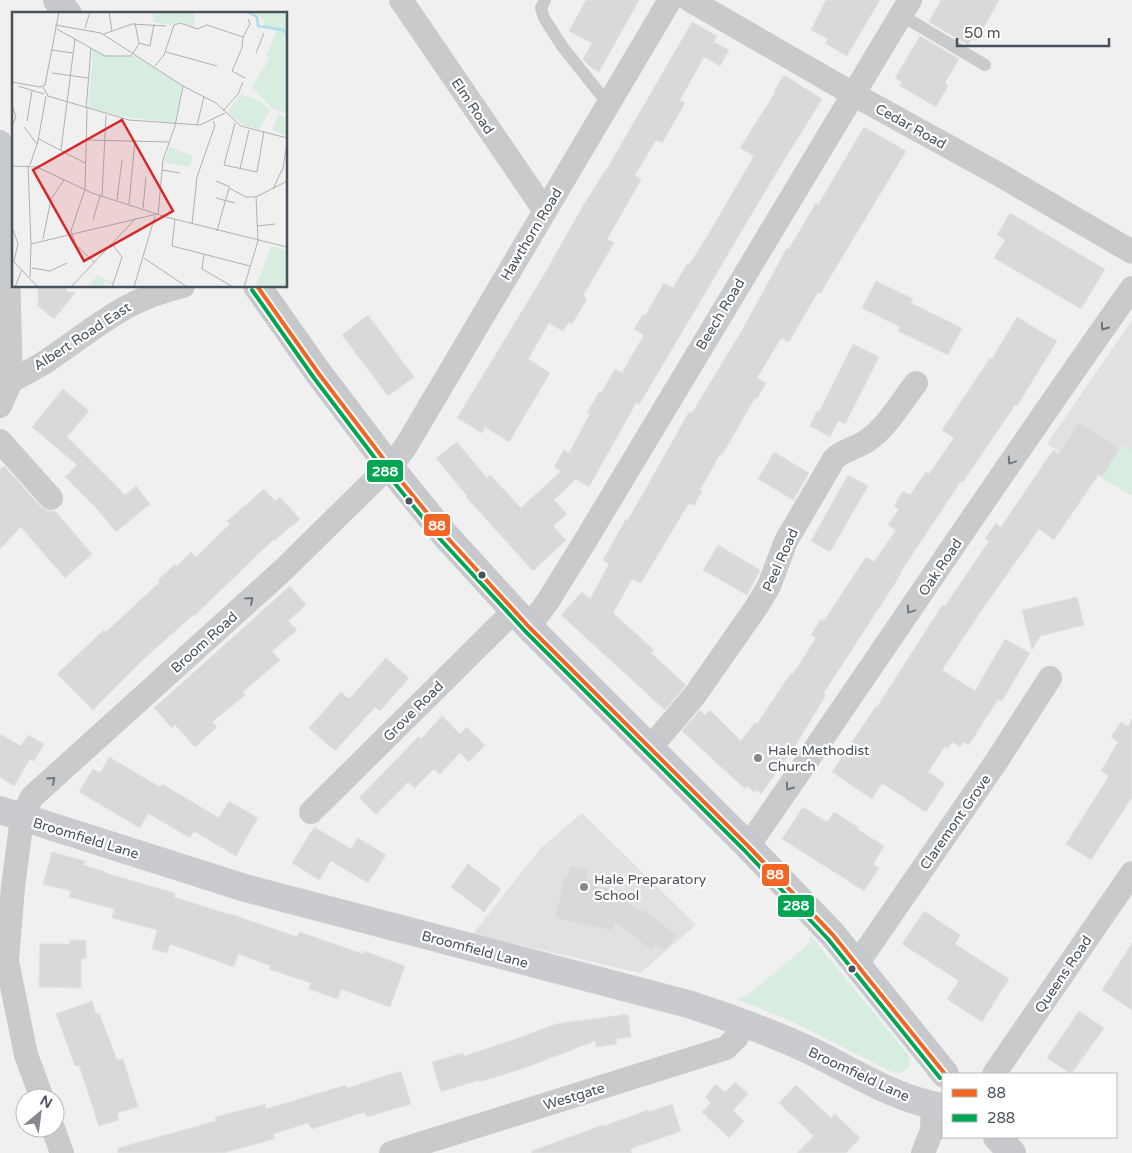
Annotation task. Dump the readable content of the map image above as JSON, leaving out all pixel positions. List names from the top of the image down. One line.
{"streets":{"main road":["Broomfield Lane"],"street":["Elm Road","Cedar Road","Hawthorn Road","Beech Road","Albert Road East","Peel Road","Oak Road","Broom Road","Grove Road","Claremont Grove","Queens Road","Westgate"]},"crossings":[["Elm Road","Hawthorn Road"],["Cedar Road","Beech Road"],["Hawthorn Road","Broom Road"],["Beech Road","Grove Road"],["Broom Road","Broomfield Lane"],["Broomfield Lane","Westgate"]],"one_way":["Oak Road","Broom Road"],"places":["Hale Methodist Church","Hale Preparatory School"],"lines":["transit line 88","transit line 288"],"legend":["88","288"],"scale_bar":"50 m","north":"top right"}
